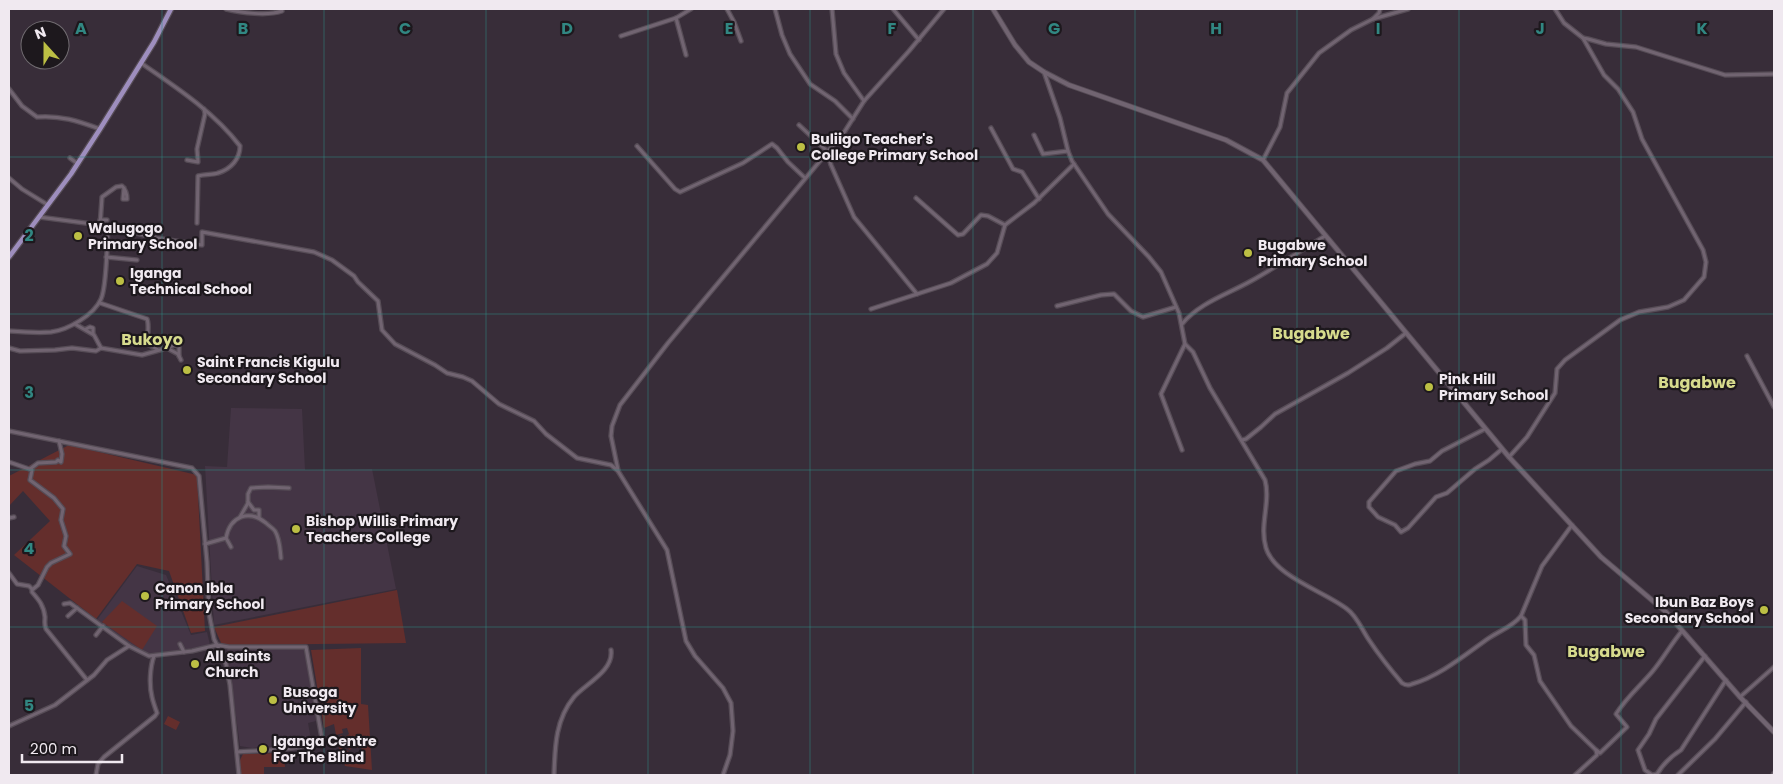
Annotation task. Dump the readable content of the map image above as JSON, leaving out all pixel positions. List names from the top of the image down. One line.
{"districts":["Bugabwe","Bukoyo","Bugabwe","Bugabwe"],"places":["Buliigo Teacher's College Primary School","Walugogo Primary School","Bugabwe Primary School","Iganga Technical School","Saint Francis Kigulu Secondary School","Pink Hill Primary School","Bishop Willis Primary Teachers College","Canon Ibla Primary School","Ibun Baz Boys Secondary School","All saints Church","Busoga University","Iganga Centre For The Blind"],"scale_bar":"200 m","north":"top","grid":{"columns":["A","B","C","D","E","F","G","H","I","J","K"],"rows":["2","3","4","5"]}}
